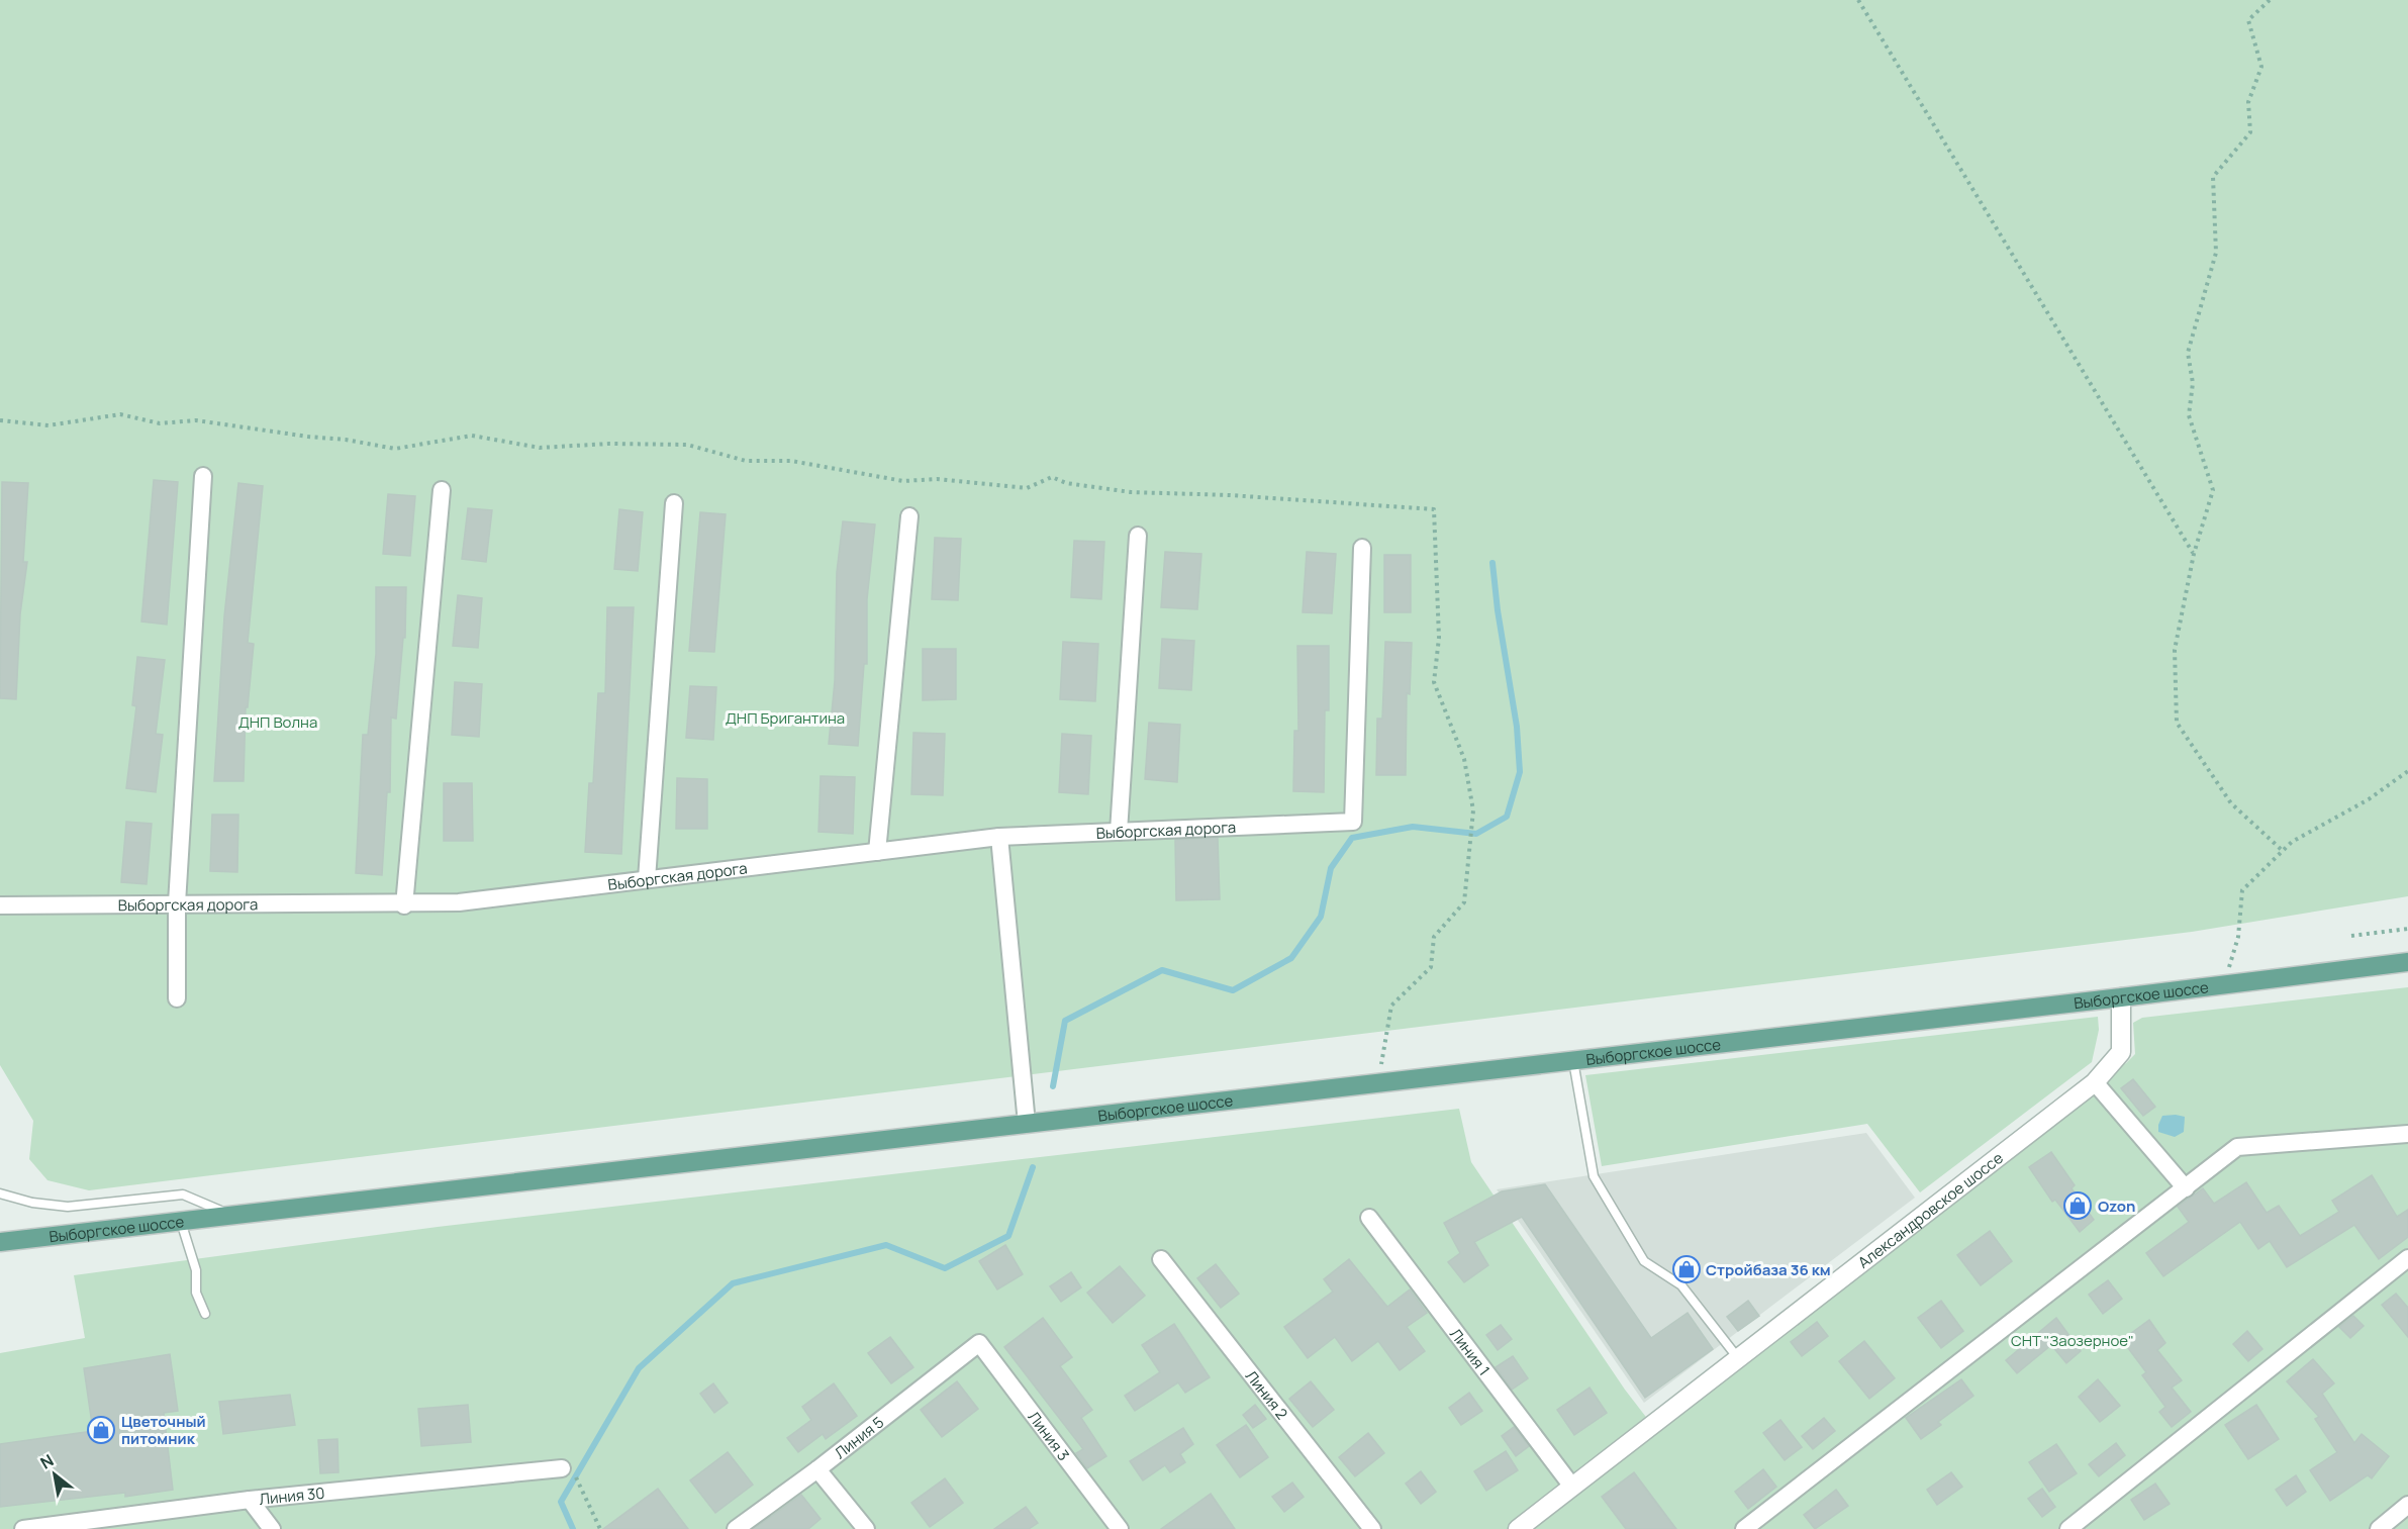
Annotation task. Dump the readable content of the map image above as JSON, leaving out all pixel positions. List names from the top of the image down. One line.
{"streets":{"main road":["Выборгское шоссе"],"street":["Выборгская дорога","Александровское шоссе","Линия 1","Линия 2","Линия 3","Линия 5","Линия 30"]},"crossings":[["Выборгское шоссе","Александровское шоссе"],["Александровское шоссе","Линия 1"],["Линия 3","Линия 5"]],"parks":["ДНП Бригантина","ДНП Волна","СНТ \"Заозерное\""],"places":{"shop":["Ozon","Стройбаза 36 км","Цветочный питомник"]},"north":"top left"}
